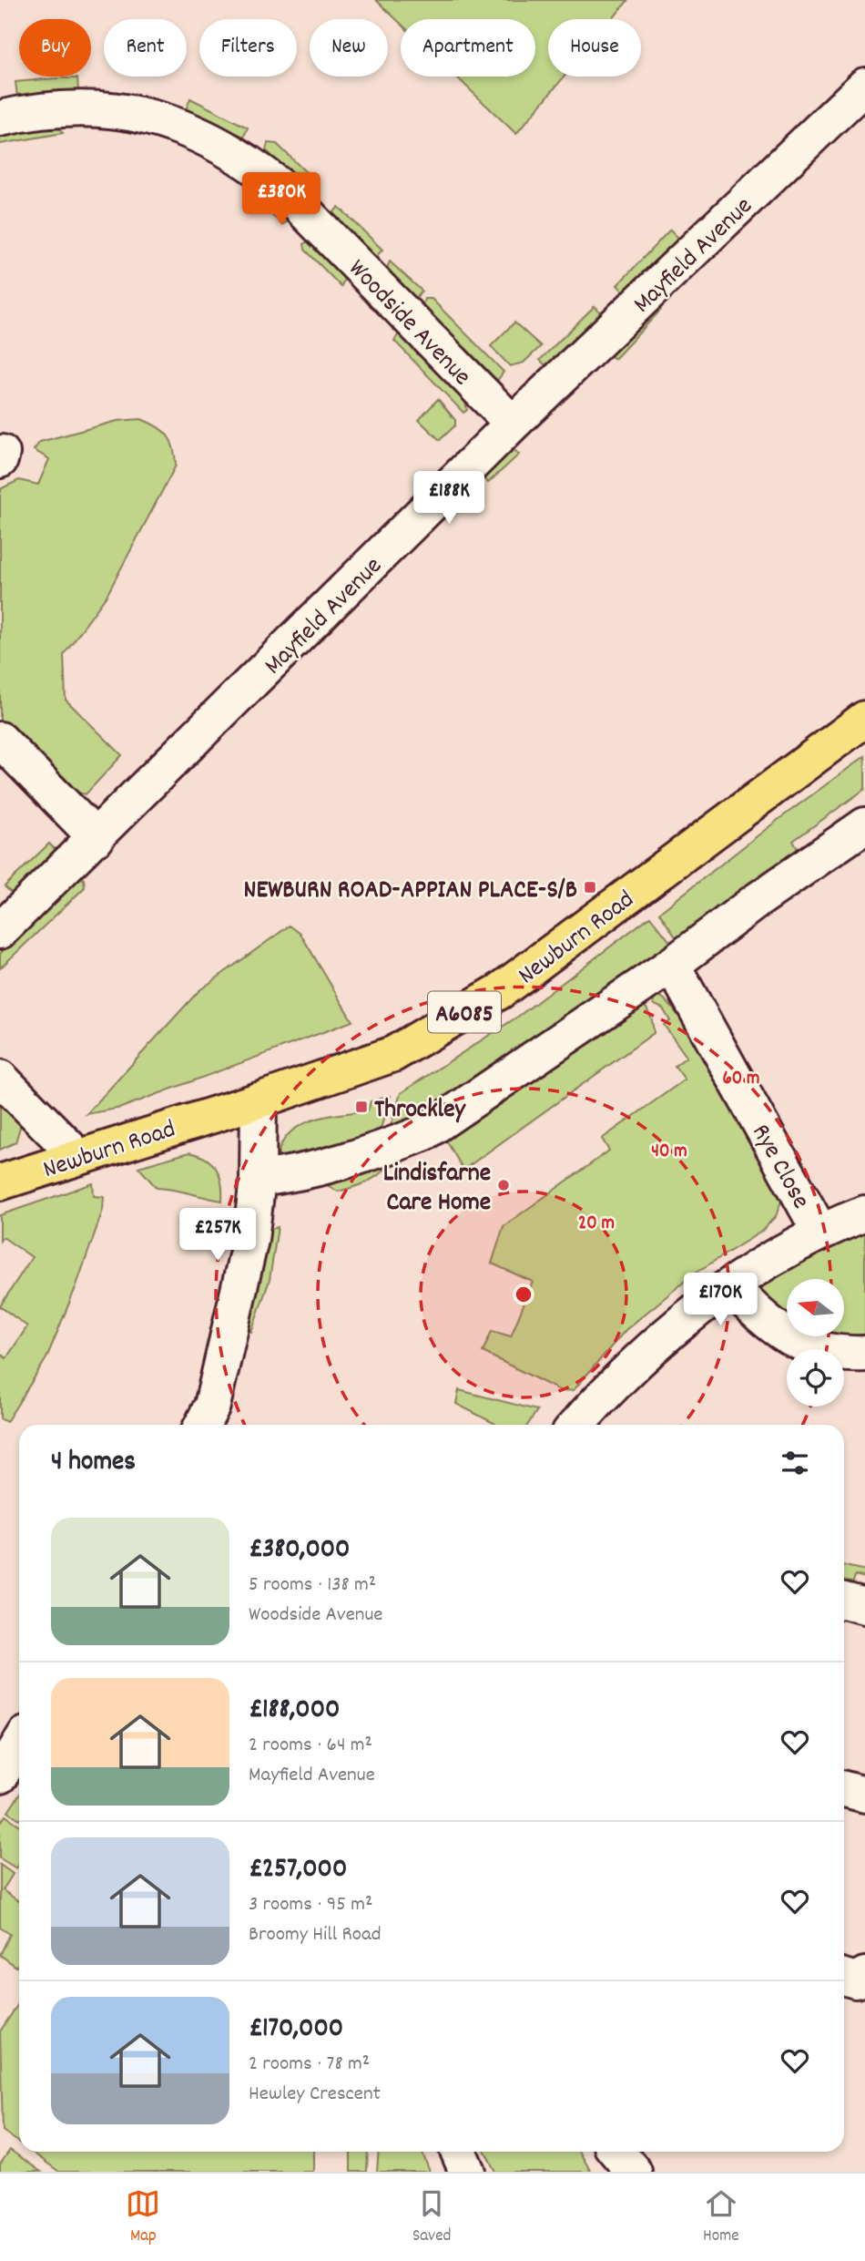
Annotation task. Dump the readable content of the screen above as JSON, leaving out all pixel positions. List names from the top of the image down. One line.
{"streets":{"main road":["Newburn Road","A6085"],"street":["Mayfield Avenue","Woodside Avenue","Rye Close"]},"crossings":[["Mayfield Avenue","Woodside Avenue"]],"places":{"transit":["NEWBURN ROAD-APPIAN PLACE-S/B","Throckley"],"other":["Lindisfarne Care Home"]},"north":"left","page":{"chip":["Buy","Rent","Filters","New","Apartment","House"],"price":["£380K","£188K","£257K","£170K"],"heading":"4 homes","list":[{"name":"£380,000","note":"5 rooms · 138 m² · Woodside Avenue"},{"name":"£188,000","note":"2 rooms · 64 m² · Mayfield Avenue"},{"name":"£257,000","note":"3 rooms · 95 m² · Broomy Hill Road"},{"name":"£170,000","note":"2 rooms · 78 m² · Hewley Crescent"}],"tabs":["Map","Saved","Home"]},"rings":["60 m","40 m","20 m"]}
